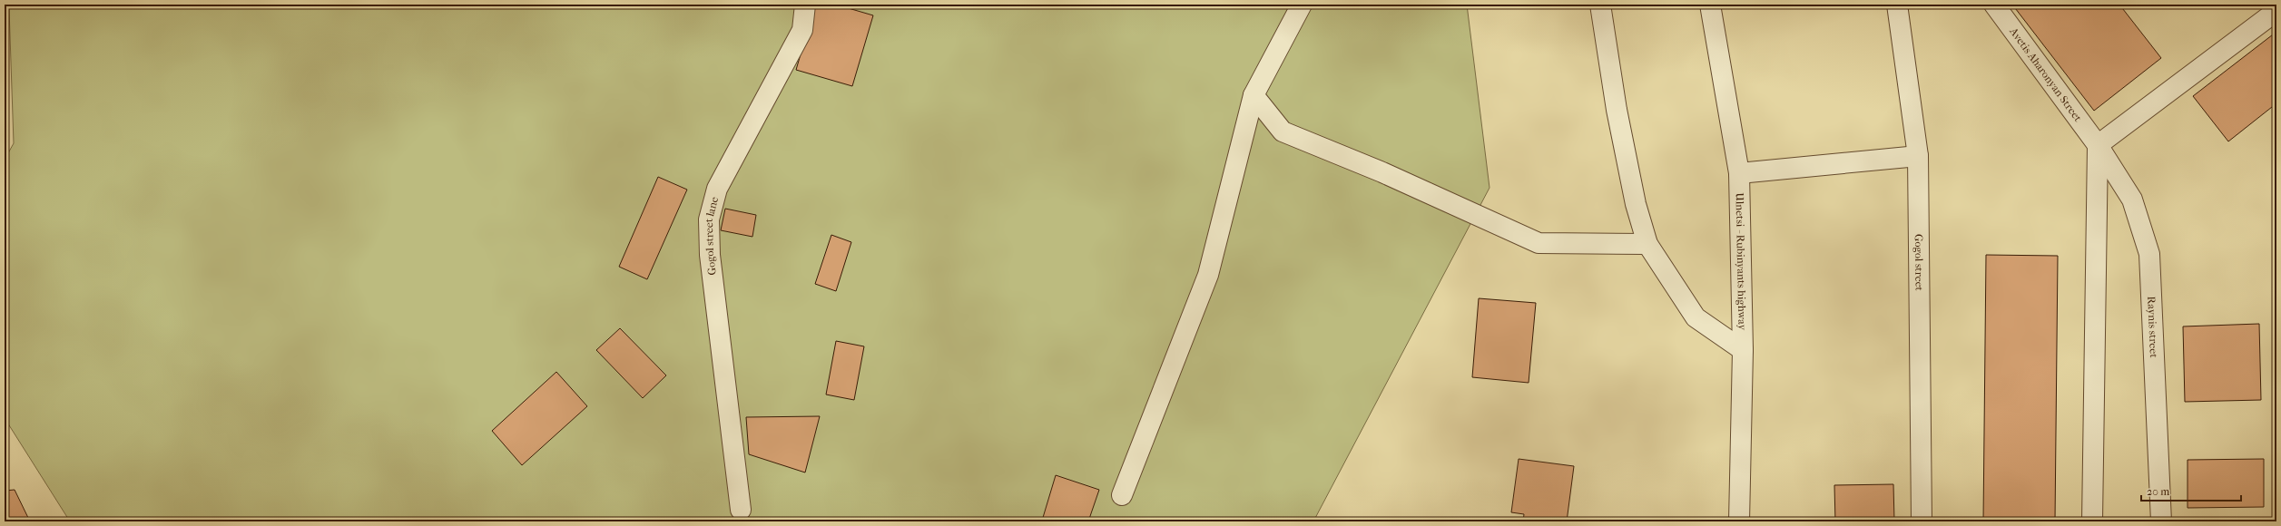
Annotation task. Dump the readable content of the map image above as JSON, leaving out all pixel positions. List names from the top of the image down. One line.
{"streets":{"street":["Avetis Aharonyan Street","Gogol street lane","Ulnetsi - Rubinyants highway","Gogol street","Raynis street"]},"crossings":[["Avetis Aharonyan Street","Raynis street"]],"scale_bar":"20 m"}
